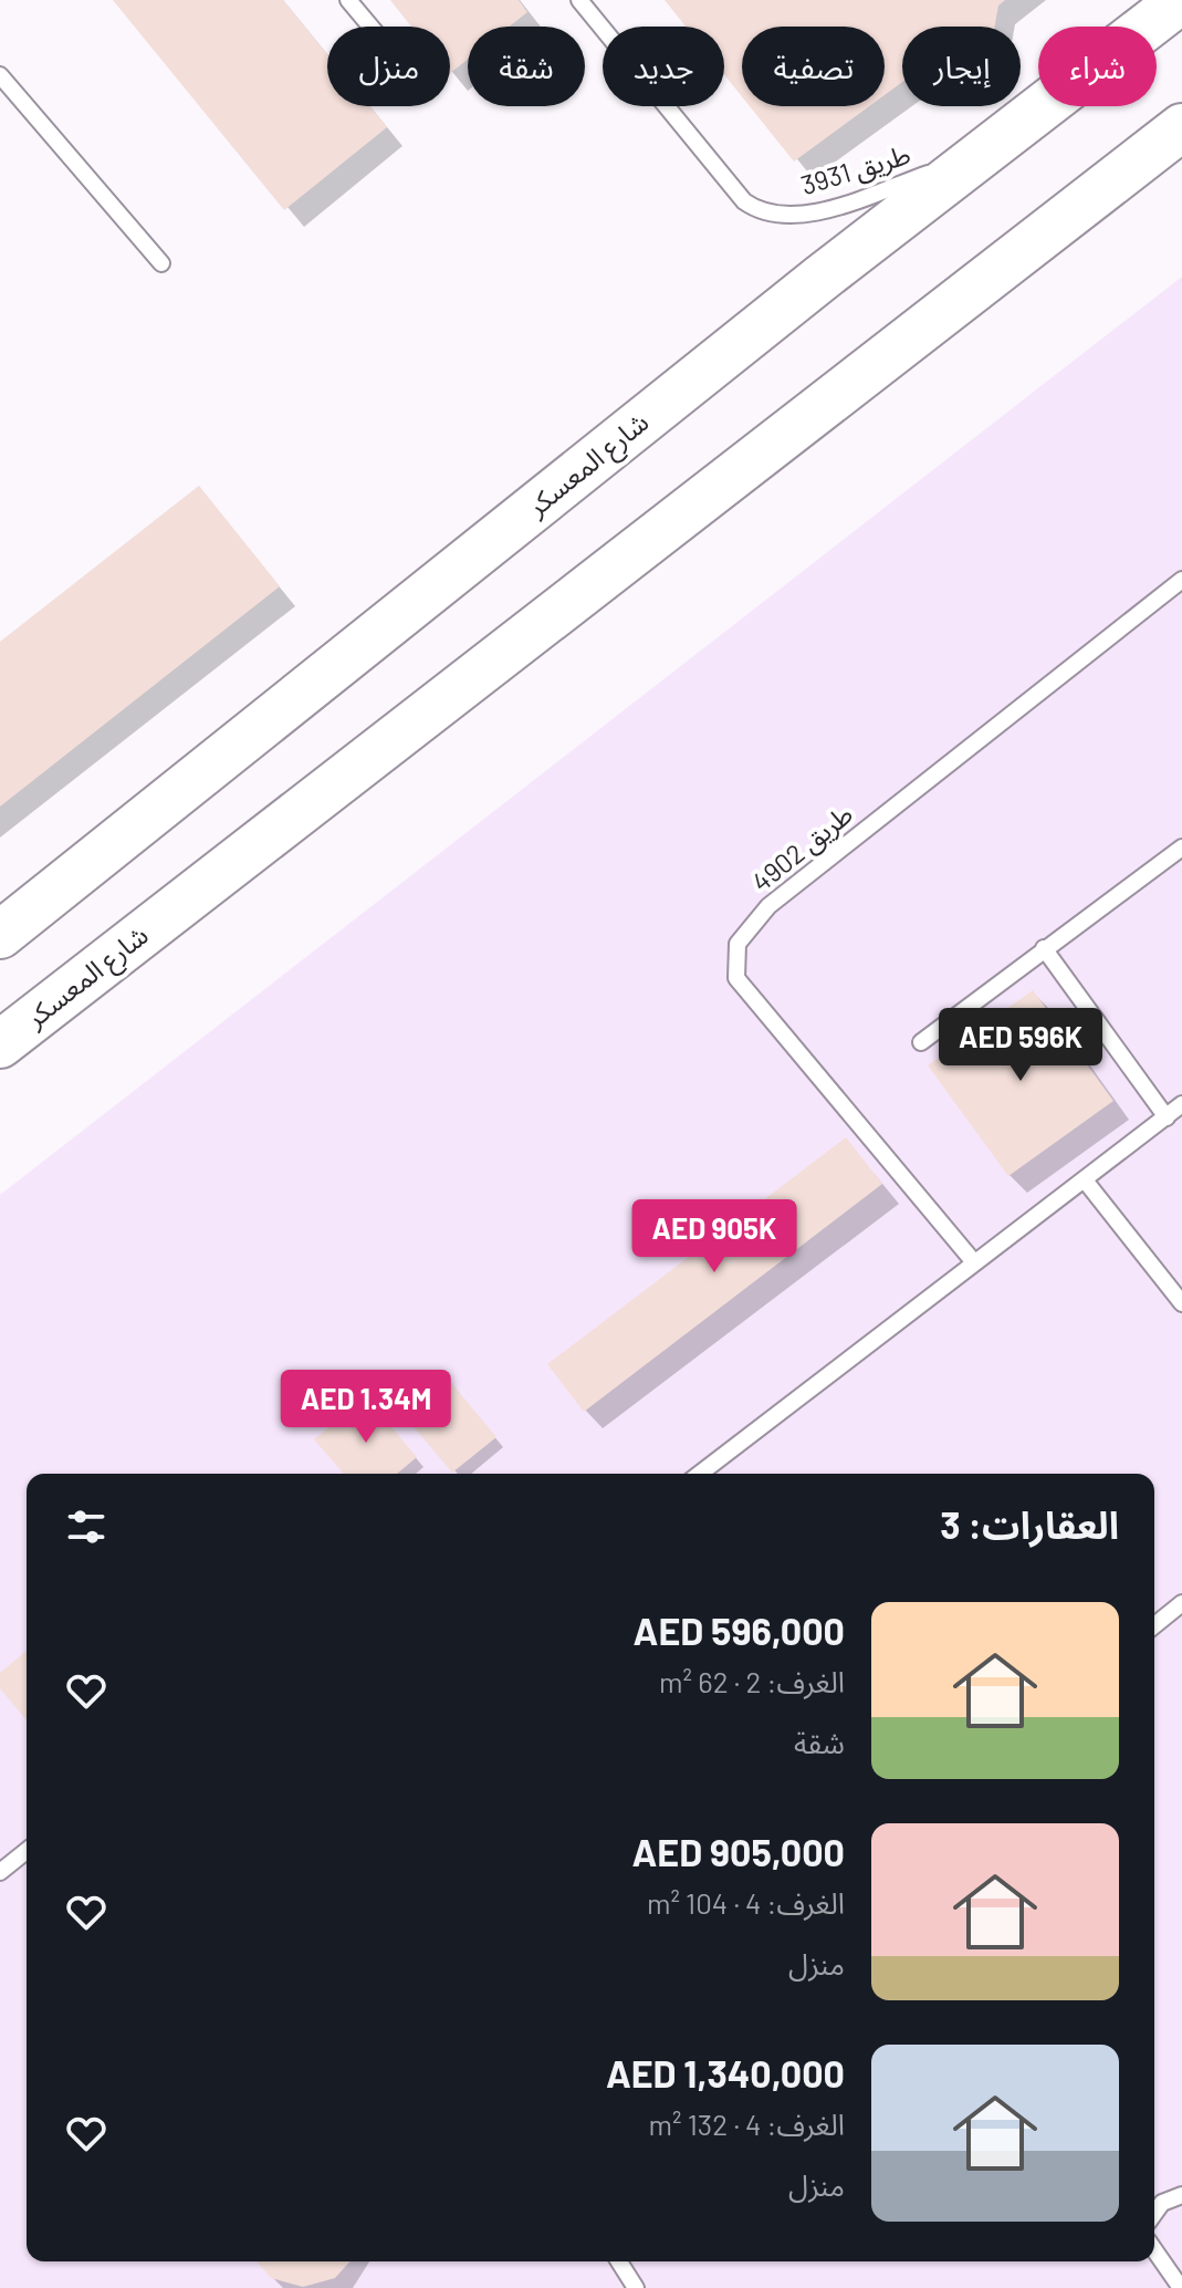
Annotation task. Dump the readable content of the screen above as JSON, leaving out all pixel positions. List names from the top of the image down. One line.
{"streets":{"main road":["شارع المعسكر"],"lane":["طريق 3931","طريق 4902"]},"crossings":[["طريق 3931","شارع المعسكر"]],"page":{"chip":["شراء","إيجار","تصفية","جديد","شقة","منزل"],"price":["AED 596K","AED 905K","AED 1.34M"],"heading":"العقارات: 3","list":[{"name":"AED 596,000","note":"الغرف: 2 · 62 m² · شقة"},{"name":"AED 905,000","note":"الغرف: 4 · 104 m² · منزل"},{"name":"AED 1,340,000","note":"الغرف: 4 · 132 m² · منزل"}]}}
